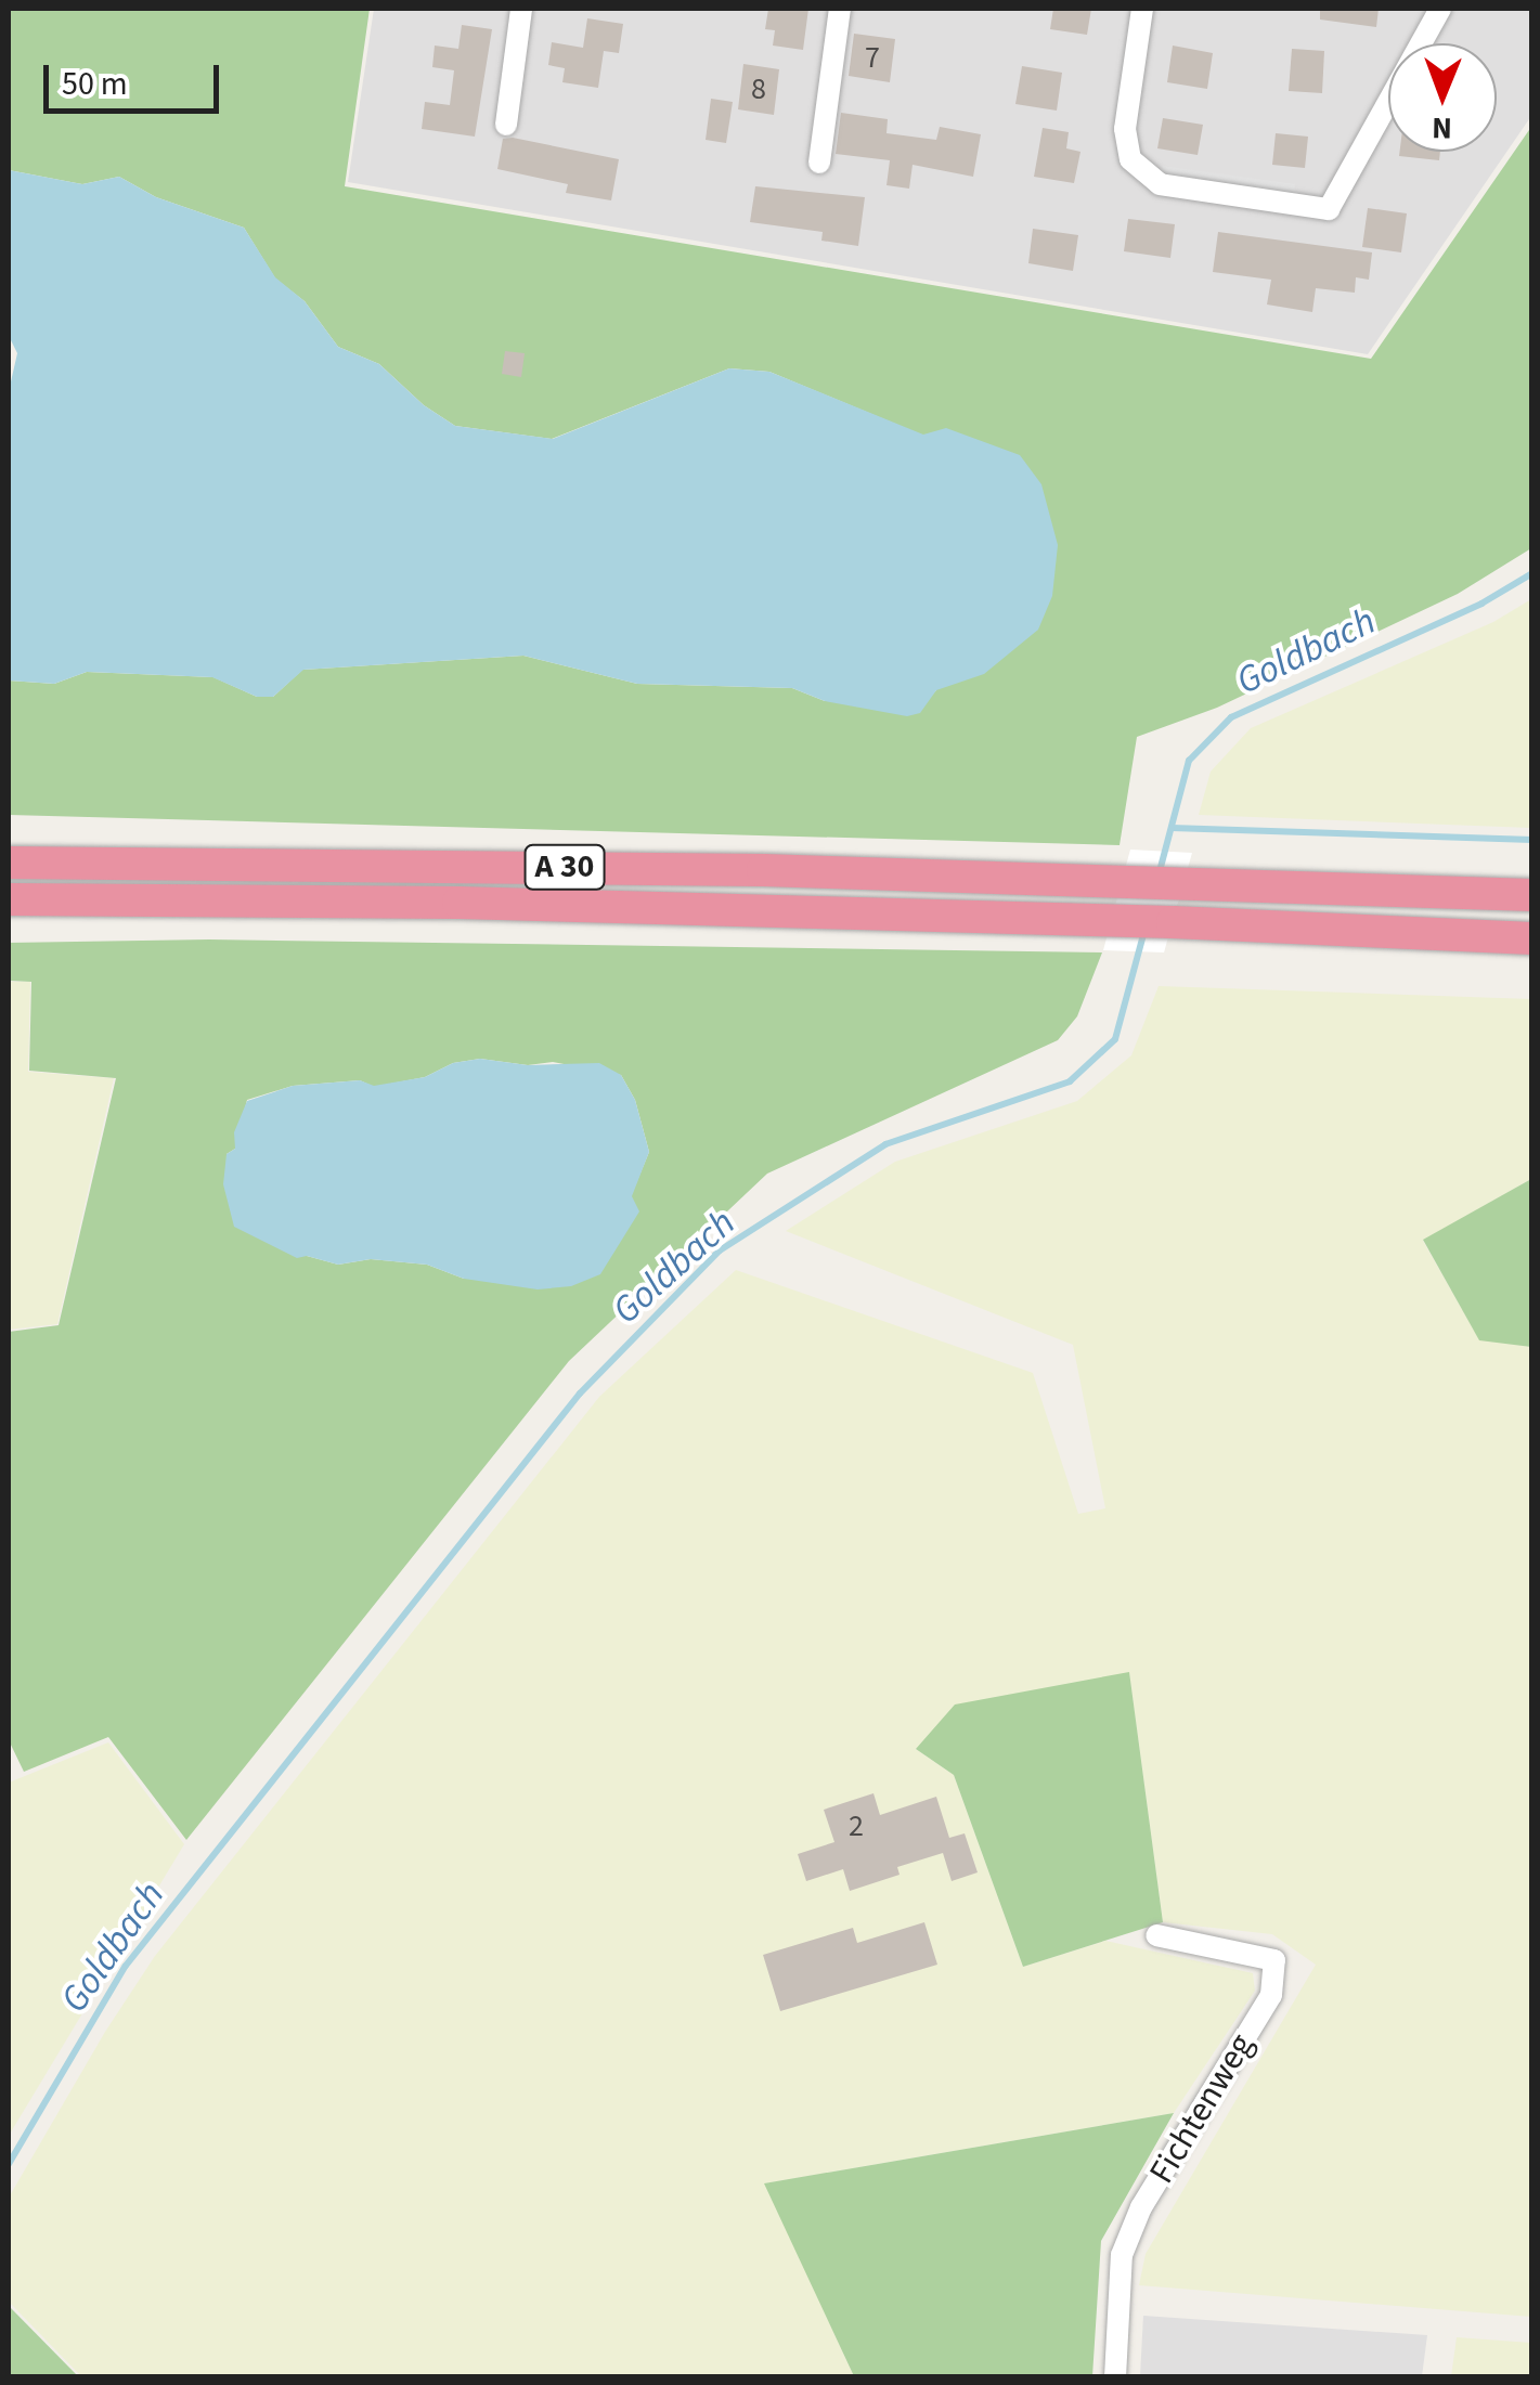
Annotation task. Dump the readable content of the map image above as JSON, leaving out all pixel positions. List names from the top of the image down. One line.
{"streets":{"highway":["A 30"],"street":["Fichtenweg"]},"water":["Goldbach"],"house_numbers":["7","8","2"],"scale_bar":"50 m","north":"bottom"}
